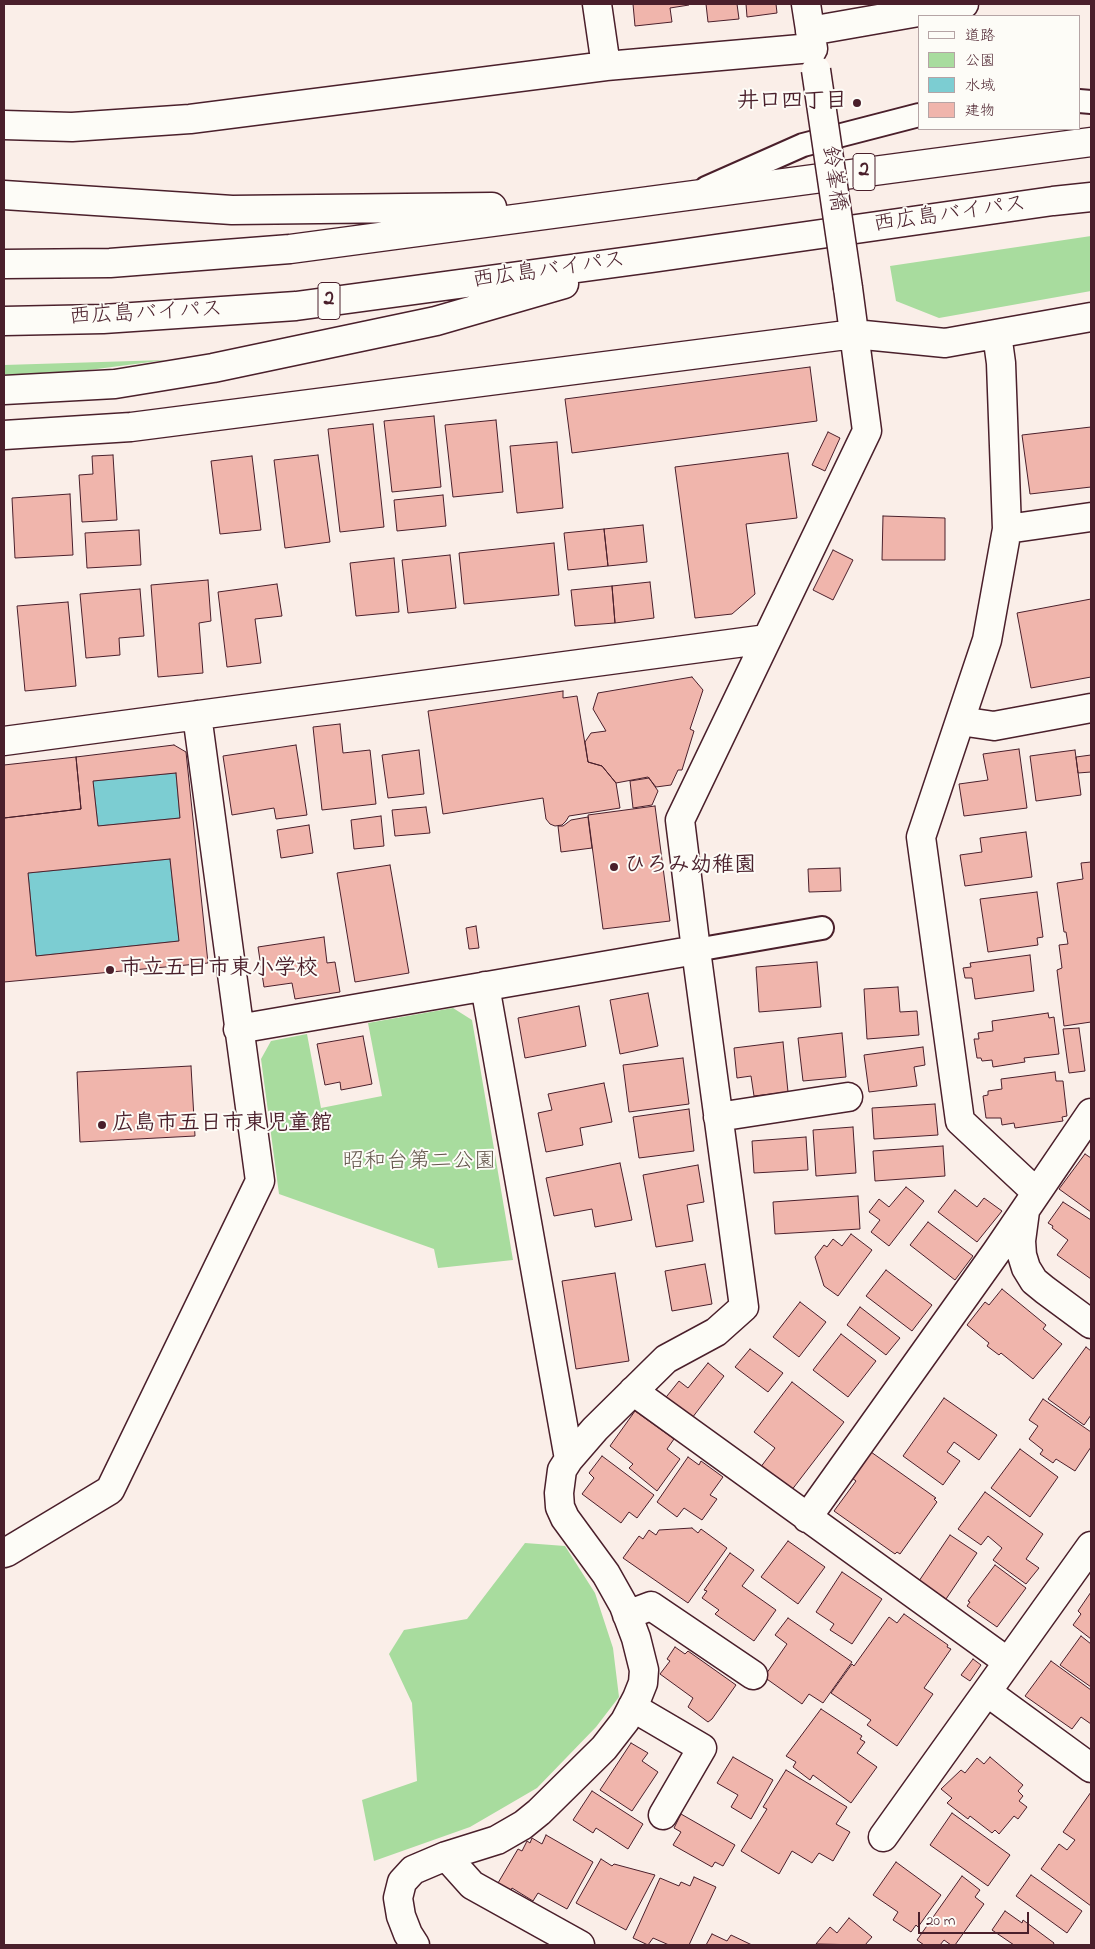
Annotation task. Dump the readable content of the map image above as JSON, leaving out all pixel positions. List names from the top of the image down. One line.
{"streets":{"main road":["2","鈴峯橋","西広島バイパス"]},"parks":["昭和台第二公園"],"places":["井口四丁目","ひろみ幼稚園","市立五日市東小学校","広島市五日市東児童館"],"legend":["道路","公園","水域","建物"],"scale_bar":"20 m"}
